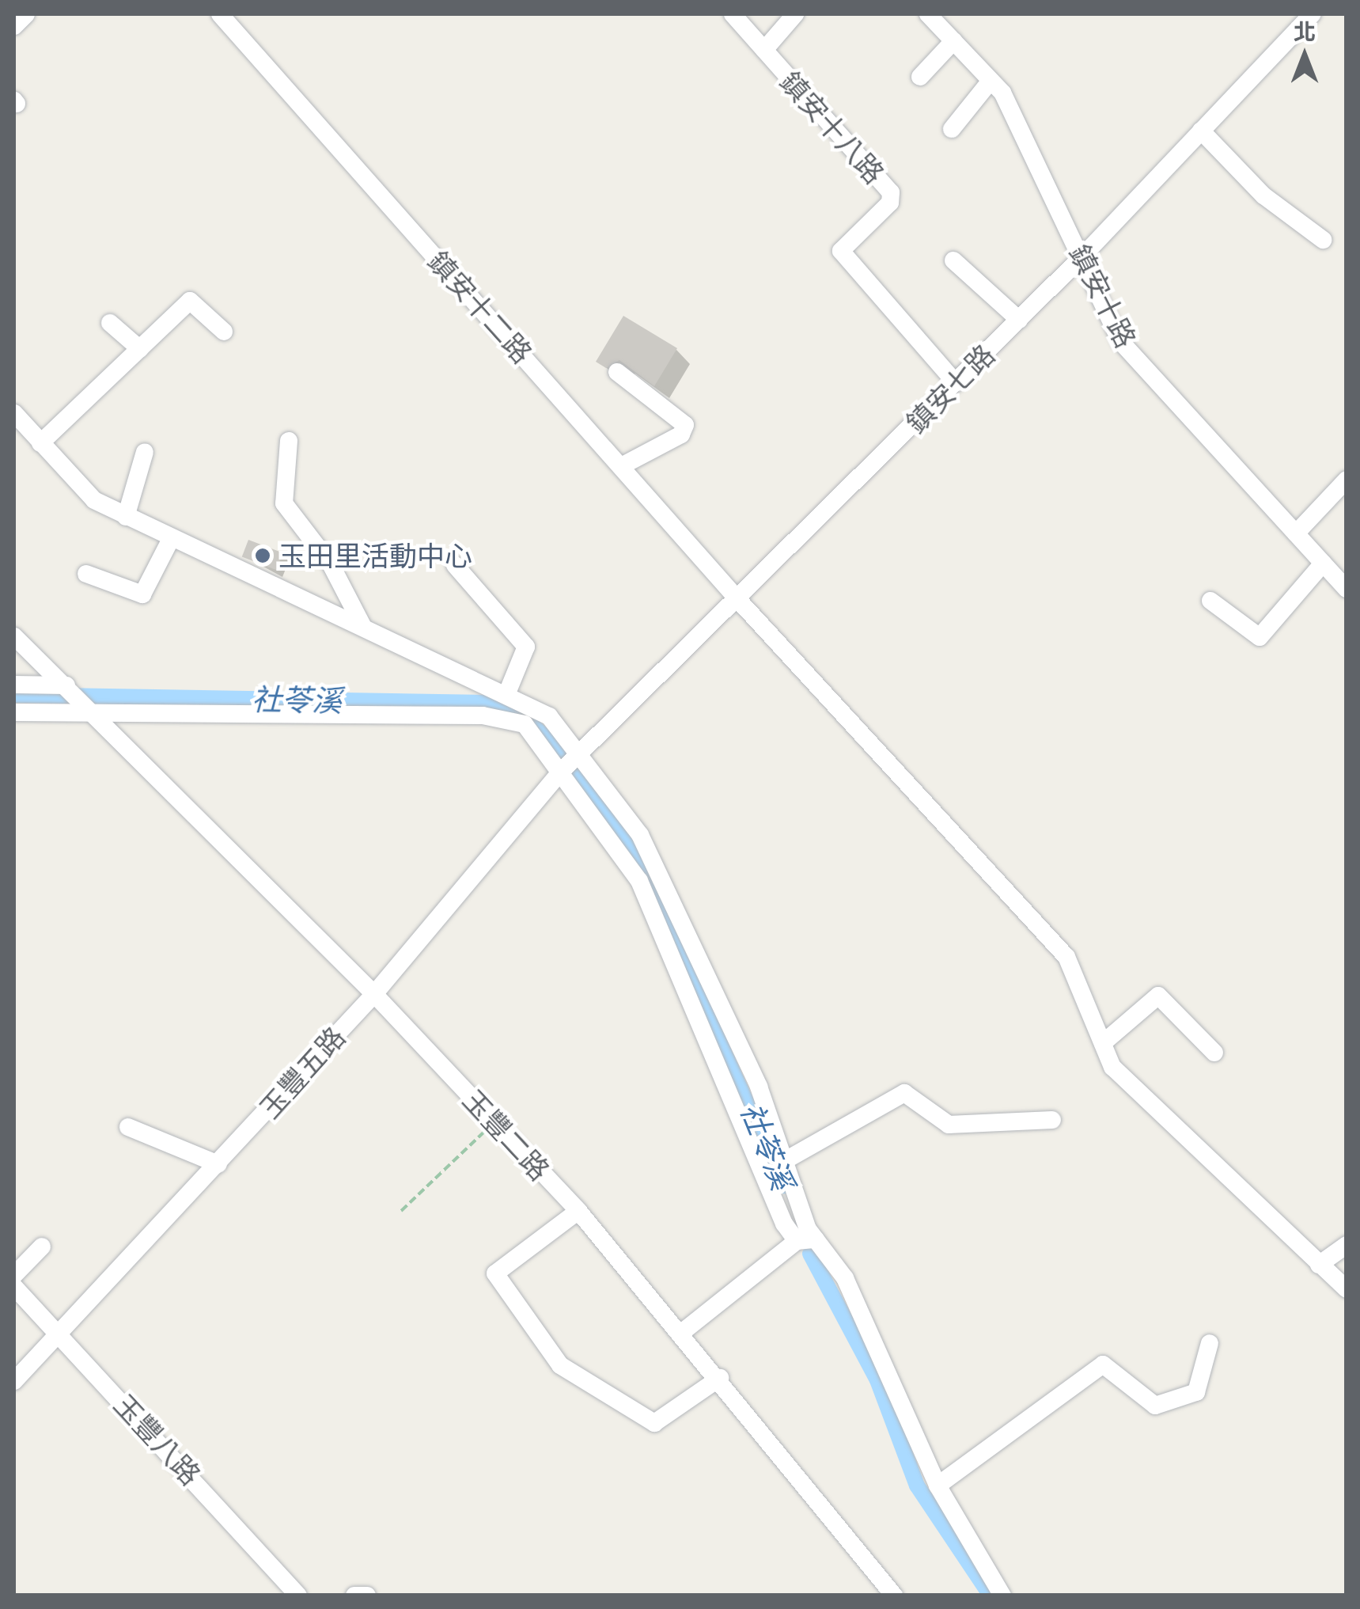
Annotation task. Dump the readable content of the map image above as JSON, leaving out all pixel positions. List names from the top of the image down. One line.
{"streets":{"street":["鎮安十八路","鎮安十路","鎮安十二路","鎮安七路","玉豐五路","玉豐二路","玉豐八路"]},"crossings":[["鎮安十八路","鎮安七路"],["鎮安十路","鎮安七路"],["鎮安十二路","鎮安七路"],["鎮安七路","玉豐五路"],["玉豐五路","玉豐二路"],["玉豐五路","玉豐八路"]],"water":["社苓溪"],"places":["玉田里活動中心"],"north":"top"}
